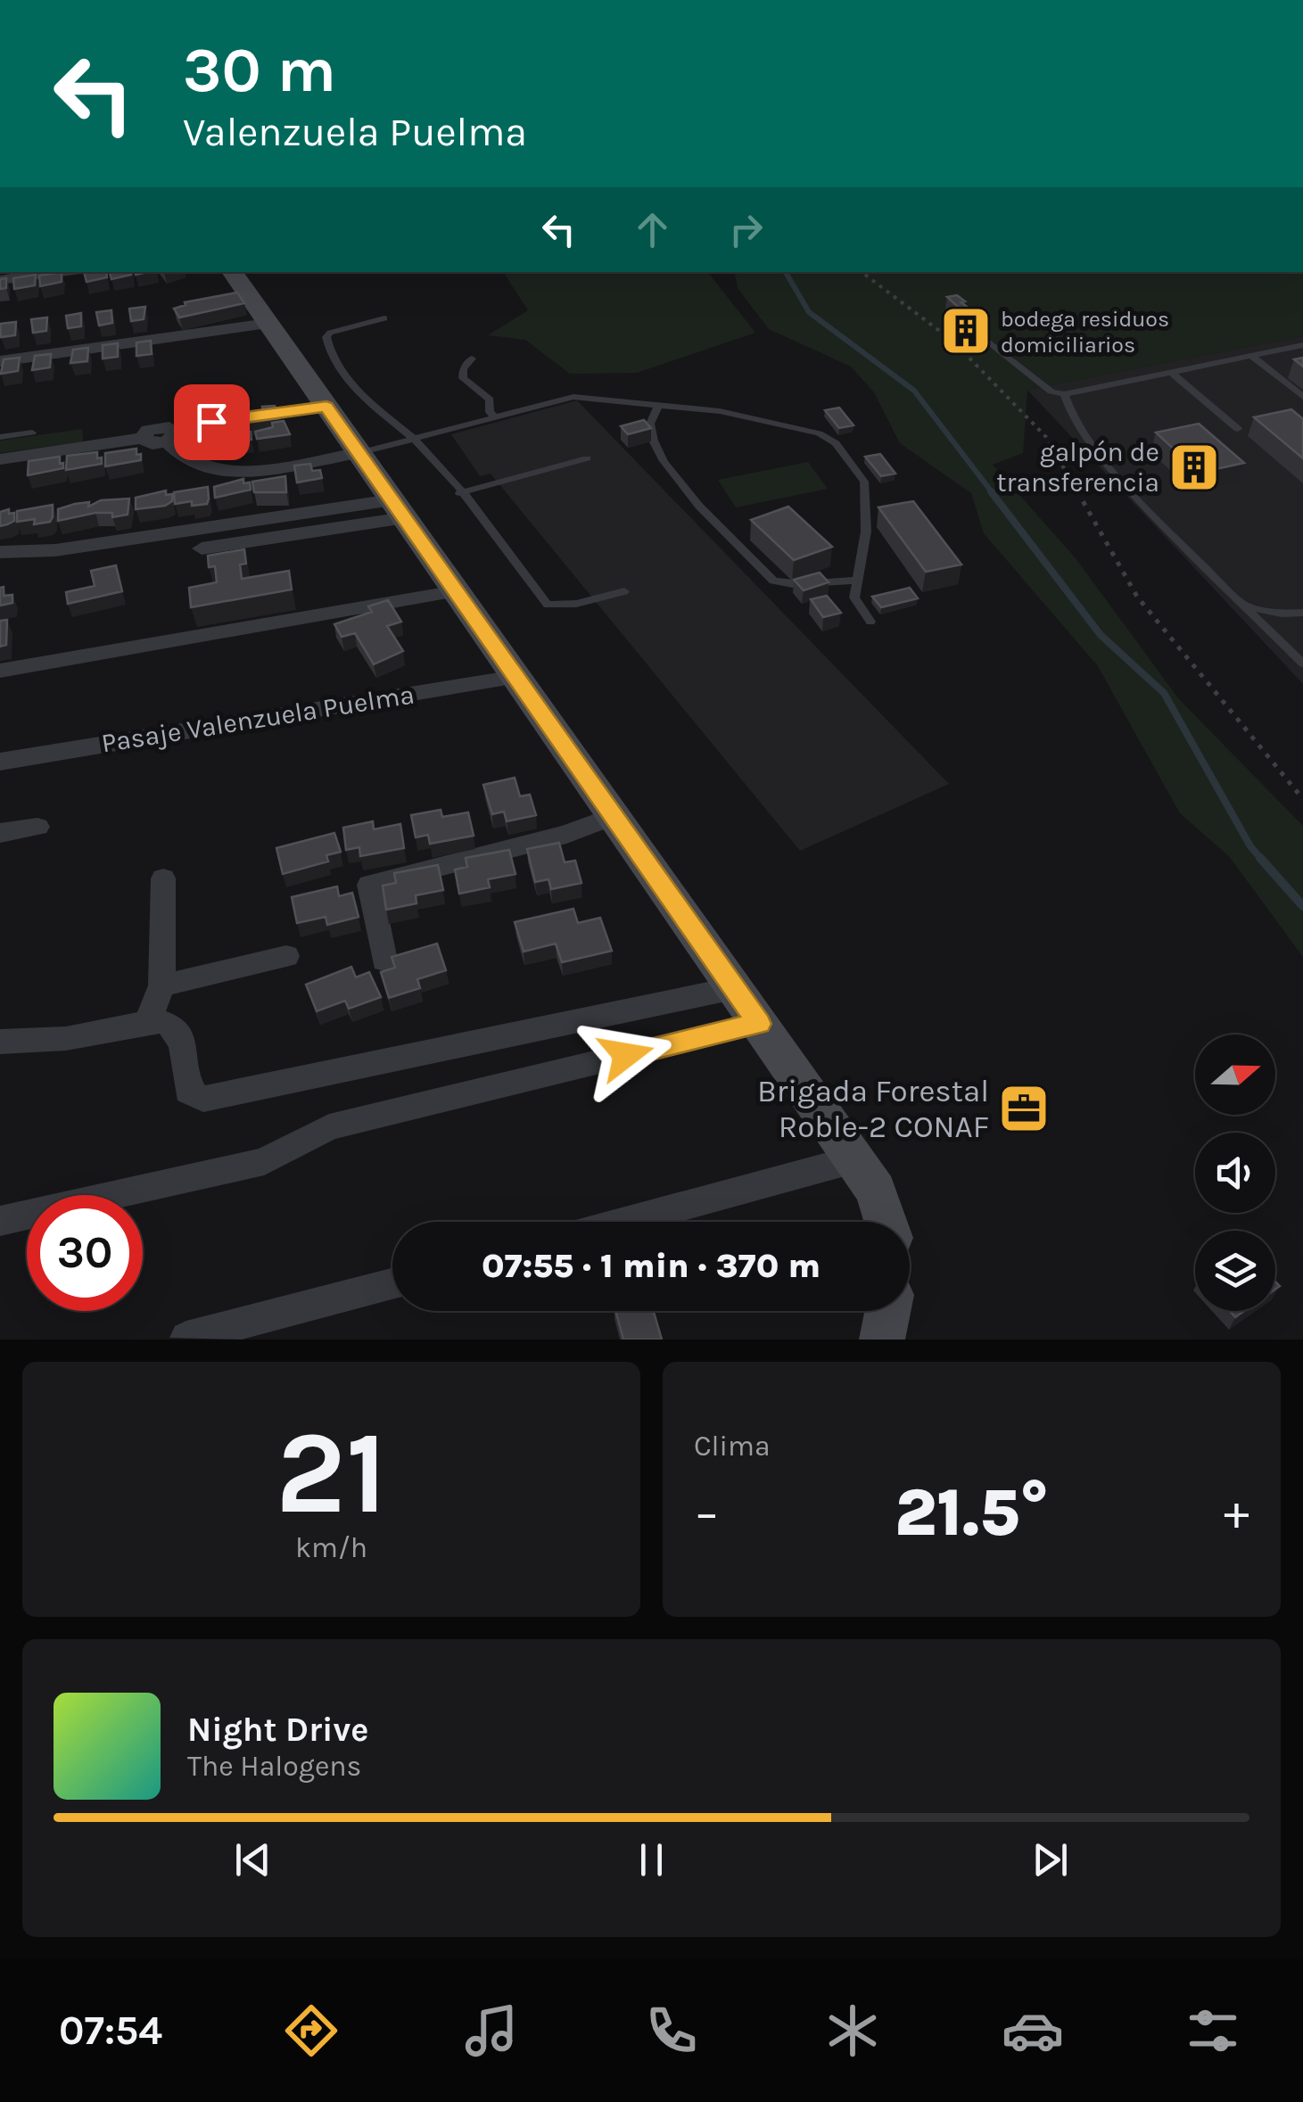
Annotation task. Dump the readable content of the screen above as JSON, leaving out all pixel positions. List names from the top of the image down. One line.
{"streets":{"street":["Pasaje Valenzuela Puelma"]},"places":{"building":["bodega residuos domiciliarios","galpón de transferencia"],"office":["Brigada Forestal Roble-2 CONAF"]},"north":"right","page":{"turn":["30 m","Valenzuela Puelma"],"limit":"30","trip":"07:55 · 1 min · 370 m","tile":[["21","km/h"],"Clima"],"heat":["−","21.5°","+"],"song":["Night Drive","The Halogens"],"tabs":"07:54"}}
